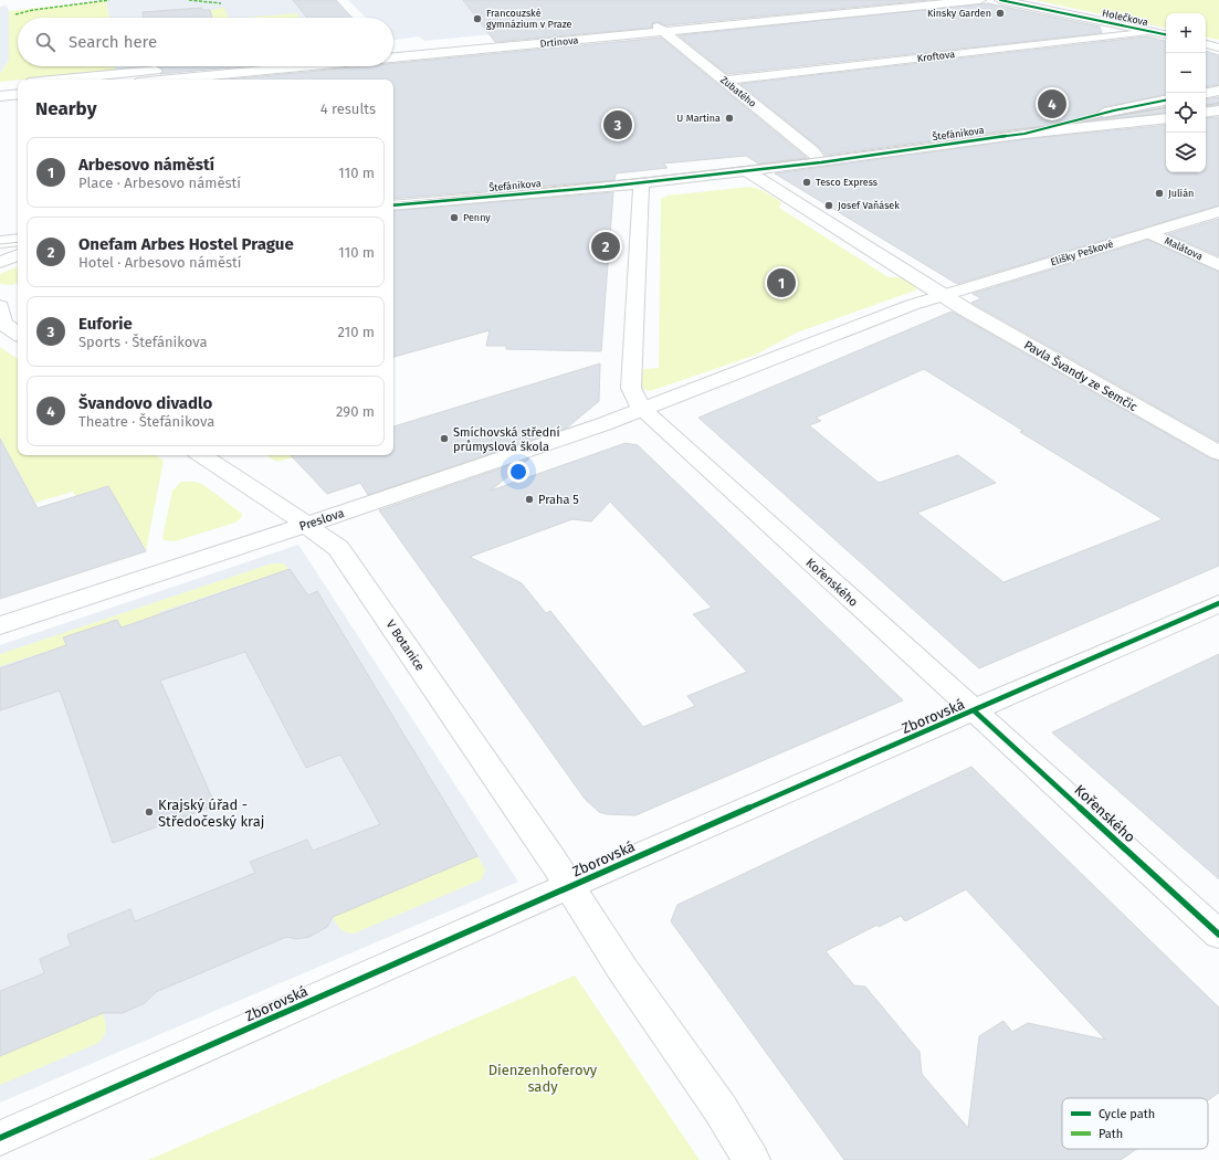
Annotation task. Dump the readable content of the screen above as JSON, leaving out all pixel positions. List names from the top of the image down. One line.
{"streets":{"street":["Holečkova","Drtinova","Kroftova","Zubatého","Štefánikova","Malátova","Elišky Peškové","Pavla Švandy ze Semčic","Preslova","Kořenského","V Botanice","Zborovská"]},"crossings":[["Holečkova","Kroftova"],["Drtinova","Zubatého"],["Kroftova","Zubatého"],["Zubatého","Štefánikova"],["Štefánikova","Pavla Švandy ze Semčic"],["Malátova","Elišky Peškové"],["Elišky Peškové","Pavla Švandy ze Semčic"],["Elišky Peškové","Preslova"],["Elišky Peškové","Kořenského"],["Preslova","Kořenského"],["Preslova","V Botanice"],["Kořenského","Zborovská"],["V Botanice","Zborovská"]],"parks":["Dienzenhoferovy sady"],"places":["Kinsky Garden","Francouzské gymnázium v Praze","U Martina","Tesco Express","Julián","Josef Vaňásek","Penny","Smíchovská střední průmyslová škola","Praha 5","Krajský úřad - Středočeský kraj"],"legend":["Cycle path","Path"],"page":{"map_buttons":["+","−"],"search":"Search here","heading":["Nearby","4 results"],"pins":["4","3","2","1"],"list":[{"mark":"1","name":"Arbesovo náměstí","note":"Place · Arbesovo náměstí","value":"110 m"},{"mark":"2","name":"Onefam Arbes Hostel Prague","note":"Hotel · Arbesovo náměstí","value":"110 m"},{"mark":"3","name":"Euforie","note":"Sports · Štefánikova","value":"210 m"},{"mark":"4","name":"Švandovo divadlo","note":"Theatre · Štefánikova","value":"290 m"}]}}
